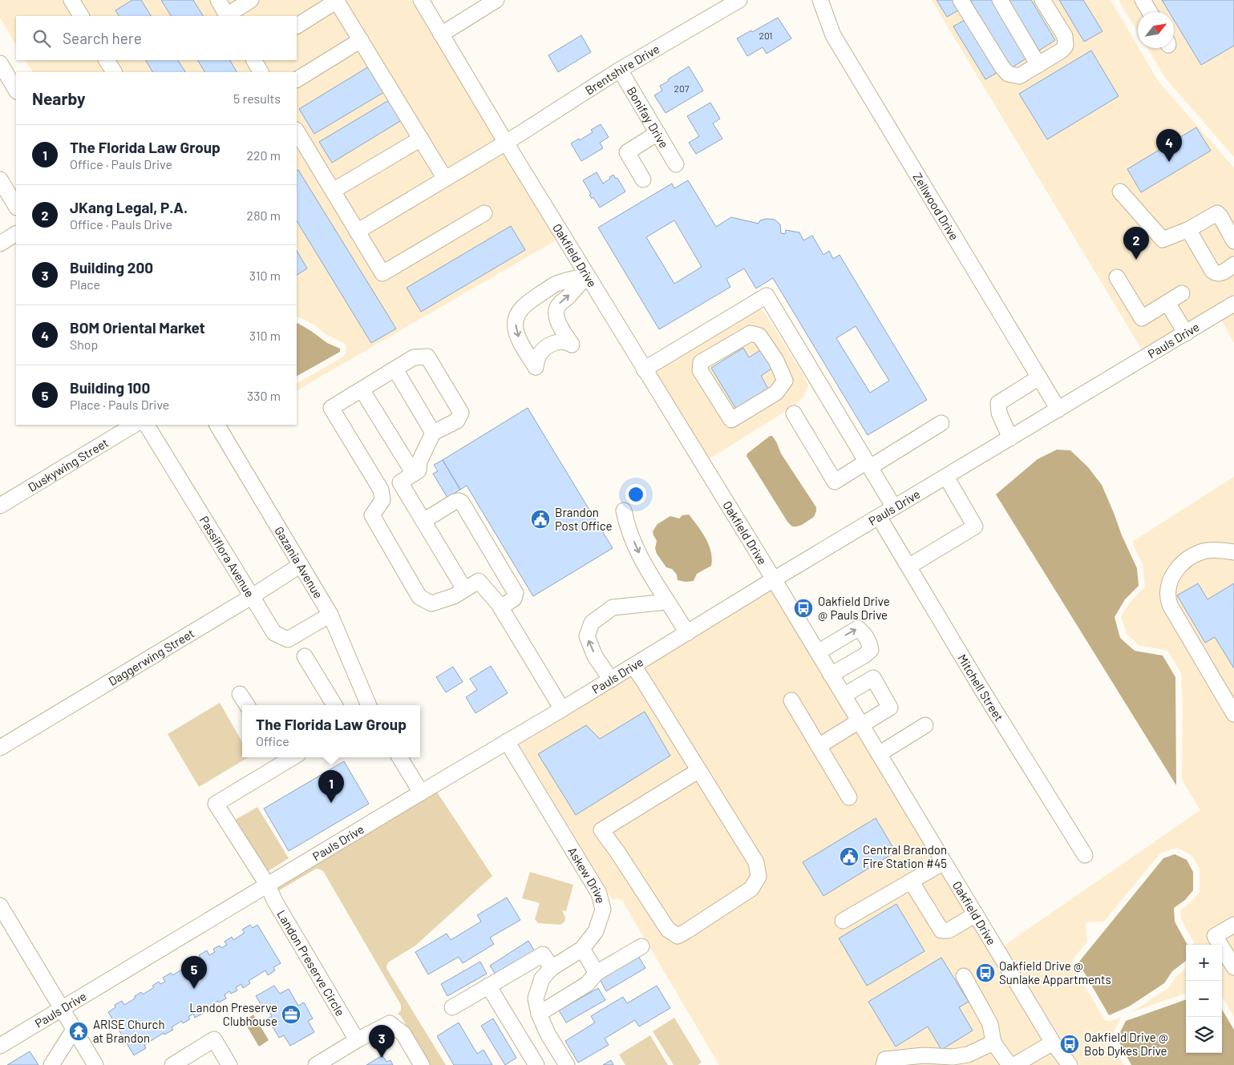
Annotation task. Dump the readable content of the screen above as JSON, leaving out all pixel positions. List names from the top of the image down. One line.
{"streets":{"street":["Brentshire Drive","Bonifay Drive","Zellwood Drive","Oakfield Drive","Pauls Drive","Duskywing Street","Passiflora Avenue","Gazania Avenue","Daggerwing Street","Mitchell Street","Askew Drive","Landon Preserve Circle"]},"crossings":[["Brentshire Drive","Bonifay Drive"],["Brentshire Drive","Oakfield Drive"],["Zellwood Drive","Pauls Drive"],["Oakfield Drive","Pauls Drive"],["Pauls Drive","Mitchell Street"],["Pauls Drive","Askew Drive"],["Pauls Drive","Landon Preserve Circle"],["Passiflora Avenue","Gazania Avenue"],["Passiflora Avenue","Daggerwing Street"],["Gazania Avenue","Daggerwing Street"]],"places":{"public building":["Brandon Post Office","Central Brandon Fire Station #45"],"bus stop":["Oakfield Drive @ Pauls Drive","Oakfield Drive @ Sunlake Appartments","Oakfield Drive @ Bob Dykes Drive"],"office":["Landon Preserve Clubhouse"],"temple":["ARISE Church at Brandon"]},"house_numbers":["201","207"],"north":"top right","page":{"search":"Search here","heading":["Nearby","5 results"],"list":[{"mark":"1","name":"The Florida Law Group","note":"Office · Pauls Drive","value":"220 m"},{"mark":"2","name":"JKang Legal, P.A.","note":"Office · Pauls Drive","value":"280 m"},{"mark":"3","name":"Building 200","note":"Place","value":"310 m"},{"mark":"4","name":"BOM Oriental Market","note":"Shop","value":"310 m"},{"mark":"5","name":"Building 100","note":"Place · Pauls Drive","value":"330 m"}],"pins":["4","2","1","5","3"],"popup":["The Florida Law Group","Office"],"map_buttons":["+","−"]}}
